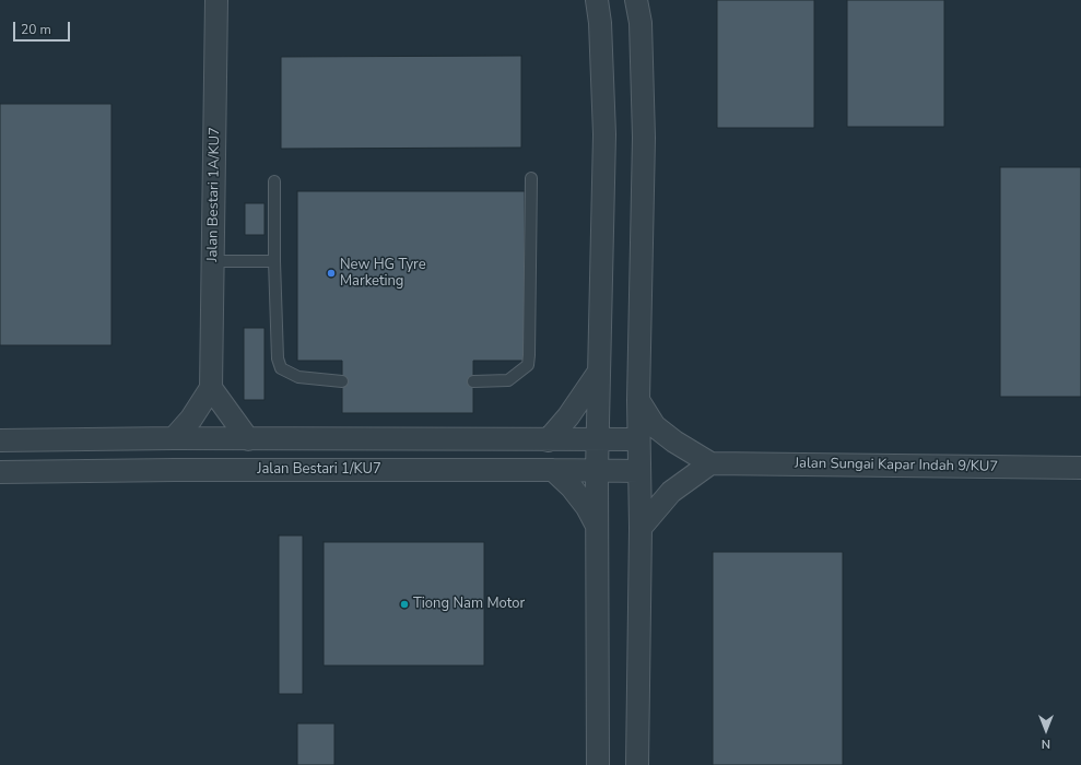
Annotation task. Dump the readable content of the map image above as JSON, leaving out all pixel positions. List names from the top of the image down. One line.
{"streets":{"street":["Jalan Bestari 1A/KU7","Jalan Sungai Kapar Indah 9/KU7","Jalan Bestari 1/KU7"]},"places":["New HG Tyre Marketing","Tiong Nam Motor"],"scale_bar":"20 m","north":"bottom"}
